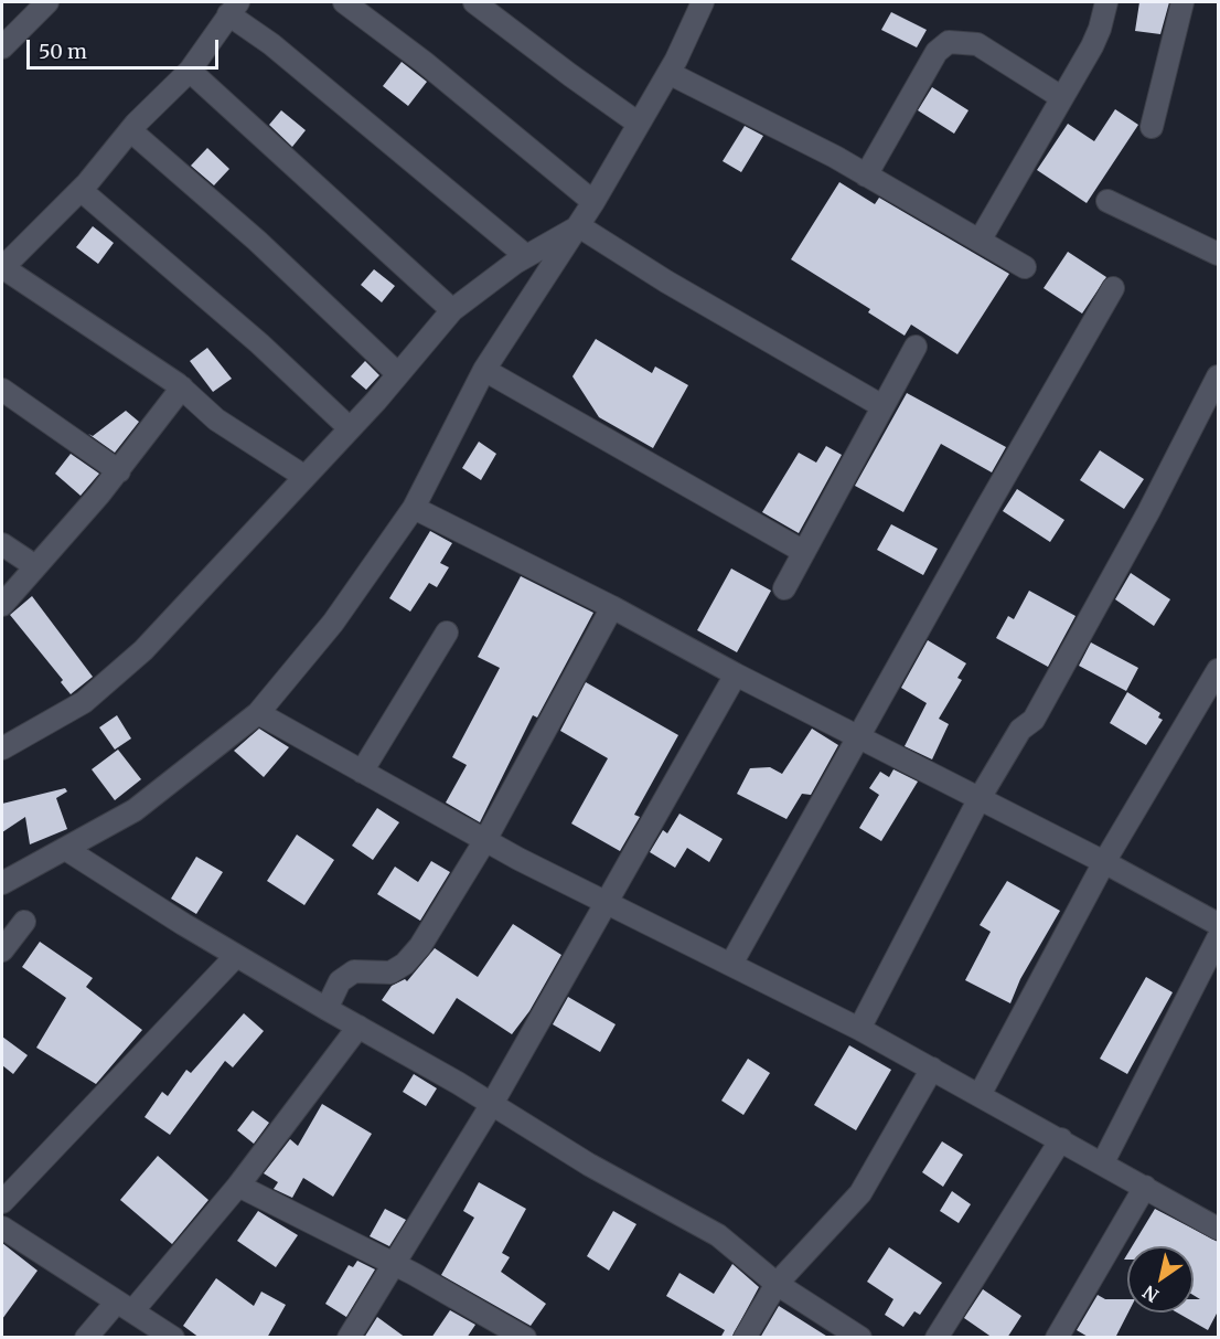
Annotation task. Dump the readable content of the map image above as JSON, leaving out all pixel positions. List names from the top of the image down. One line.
{"scale_bar":"50 m","north":"bottom left"}
